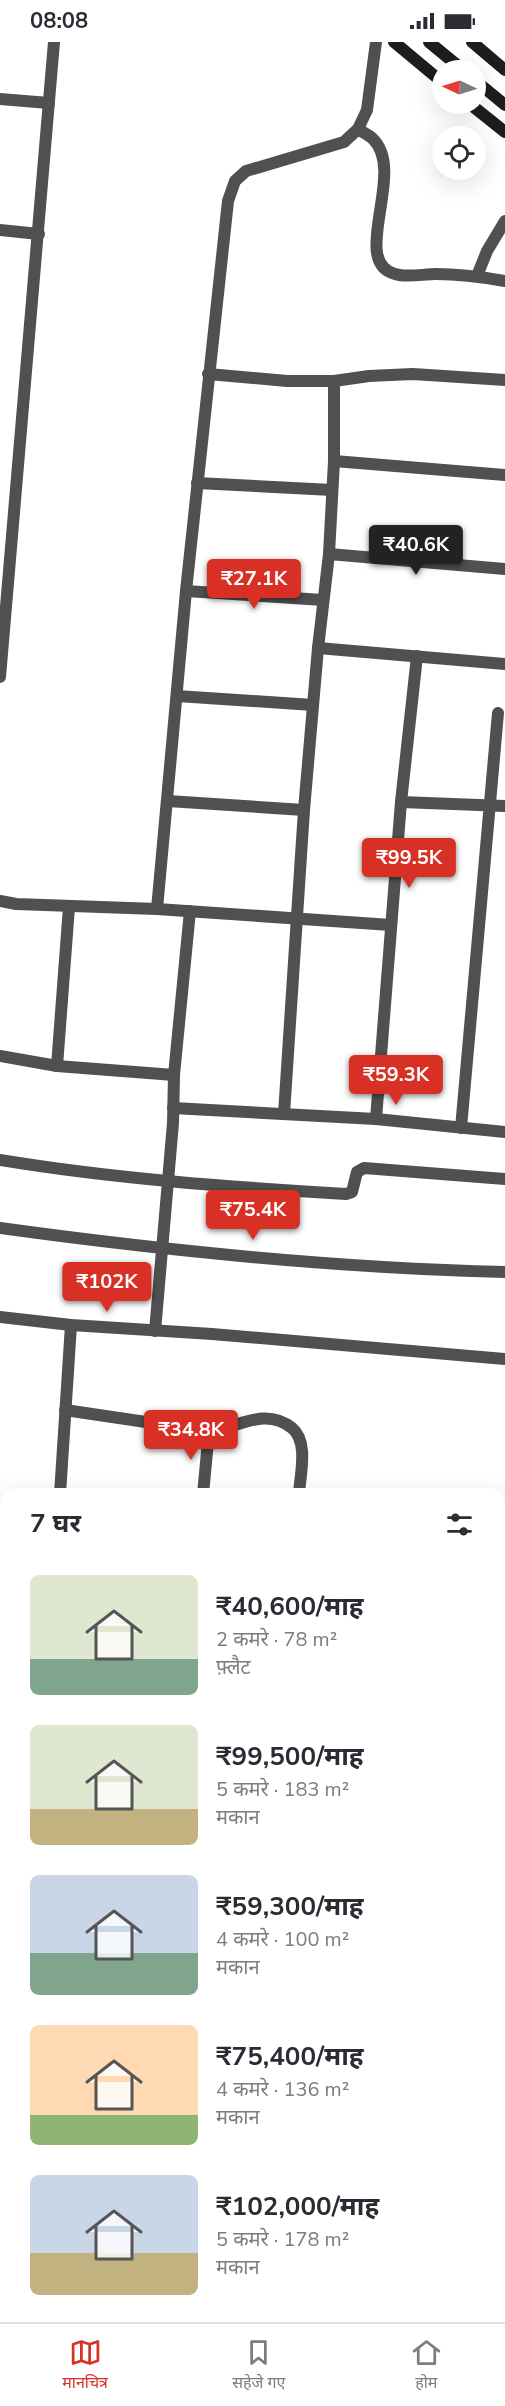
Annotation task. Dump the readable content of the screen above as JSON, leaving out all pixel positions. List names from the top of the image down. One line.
{"north":"left","page":{"status":"08:08","price":["₹40.6K","₹27.1K","₹99.5K","₹59.3K","₹75.4K","₹102K","₹34.8K"],"heading":"7 घर","list":[{"name":"₹40,600/माह","note":"2 कमरे · 78 m² · फ़्लैट"},{"name":"₹99,500/माह","note":"5 कमरे · 183 m² · मकान"},{"name":"₹59,300/माह","note":"4 कमरे · 100 m² · मकान"},{"name":"₹75,400/माह","note":"4 कमरे · 136 m² · मकान"},{"name":"₹102,000/माह","note":"5 कमरे · 178 m² · मकान"}],"tabs":["मानचित्र","सहेजे गए","होम"]}}
